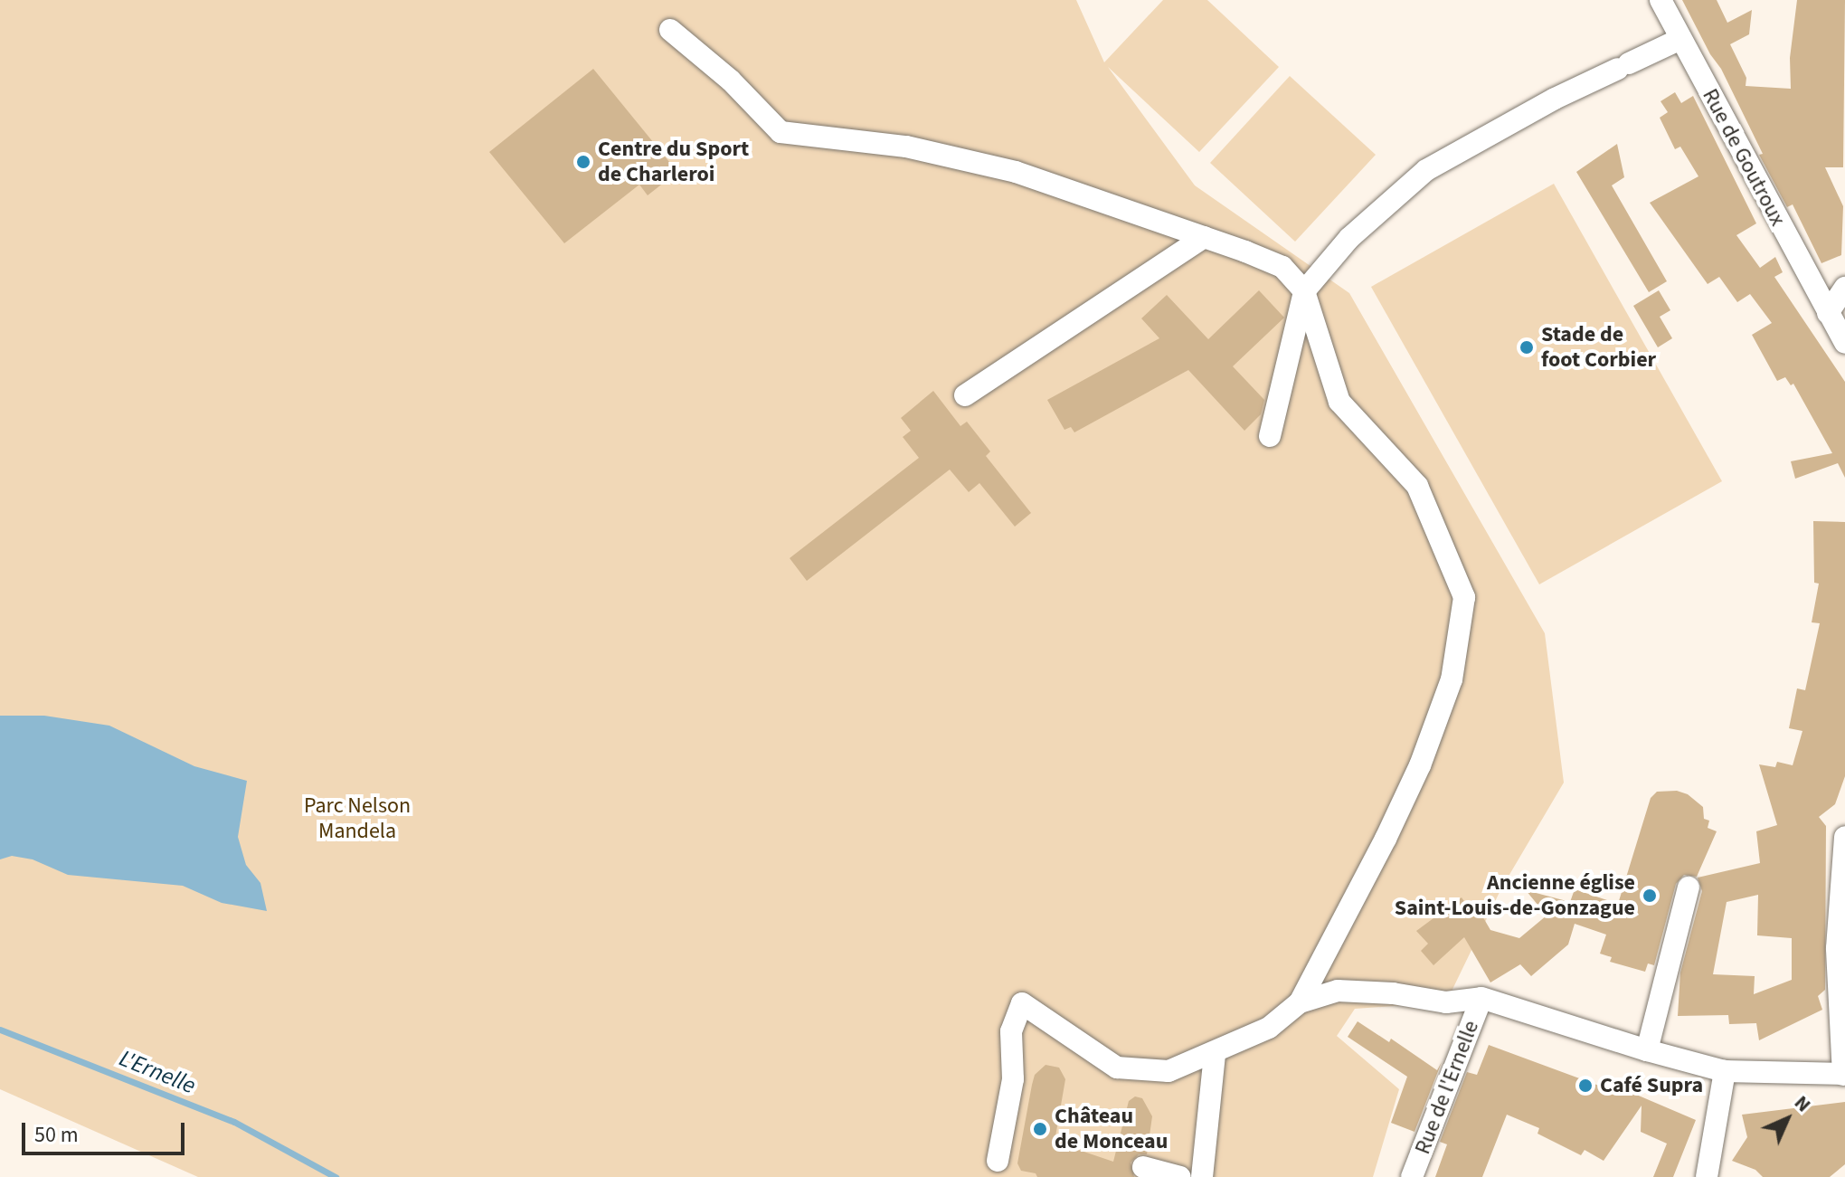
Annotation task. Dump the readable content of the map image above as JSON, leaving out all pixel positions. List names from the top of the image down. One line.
{"streets":{"street":["Rue de Goutroux","Rue de l'Ernelle"]},"water":["L'Ernelle"],"parks":["Parc Nelson Mandela"],"places":["Centre du Sport de Charleroi","Stade de foot Corbier","Ancienne église Saint-Louis-de-Gonzague","Café Supra","Château de Monceau"],"scale_bar":"50 m","north":"top right"}
